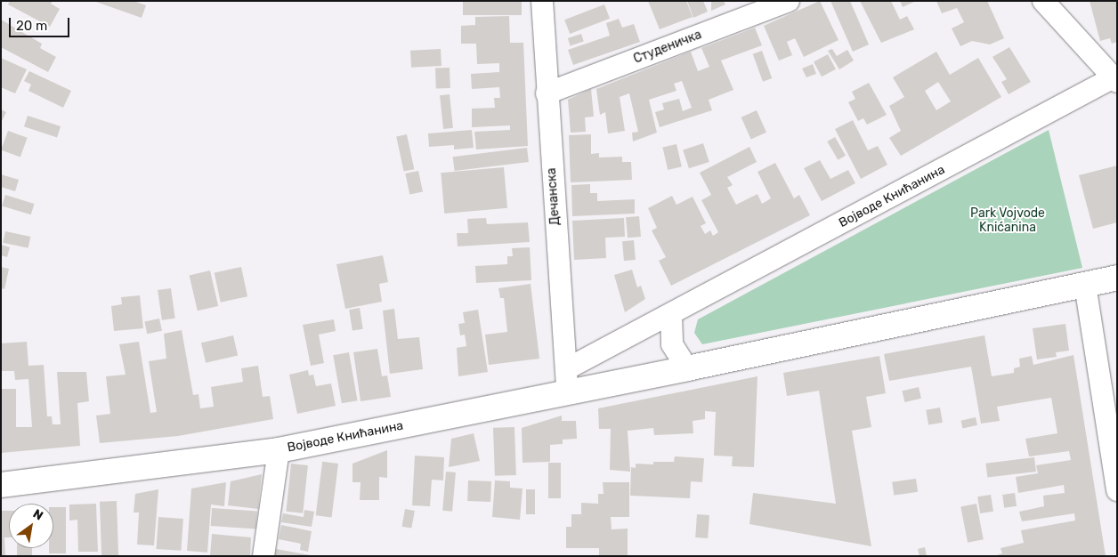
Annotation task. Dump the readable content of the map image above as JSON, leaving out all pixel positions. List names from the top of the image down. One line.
{"streets":{"street":["Студеничка","Дечанска","Војводе Книћанина"]},"crossings":[["Студеничка","Дечанска"],["Дечанска","Војводе Книћанина"]],"parks":["Park Vojvode Knićanina"],"scale_bar":"20 m","north":"top right"}
